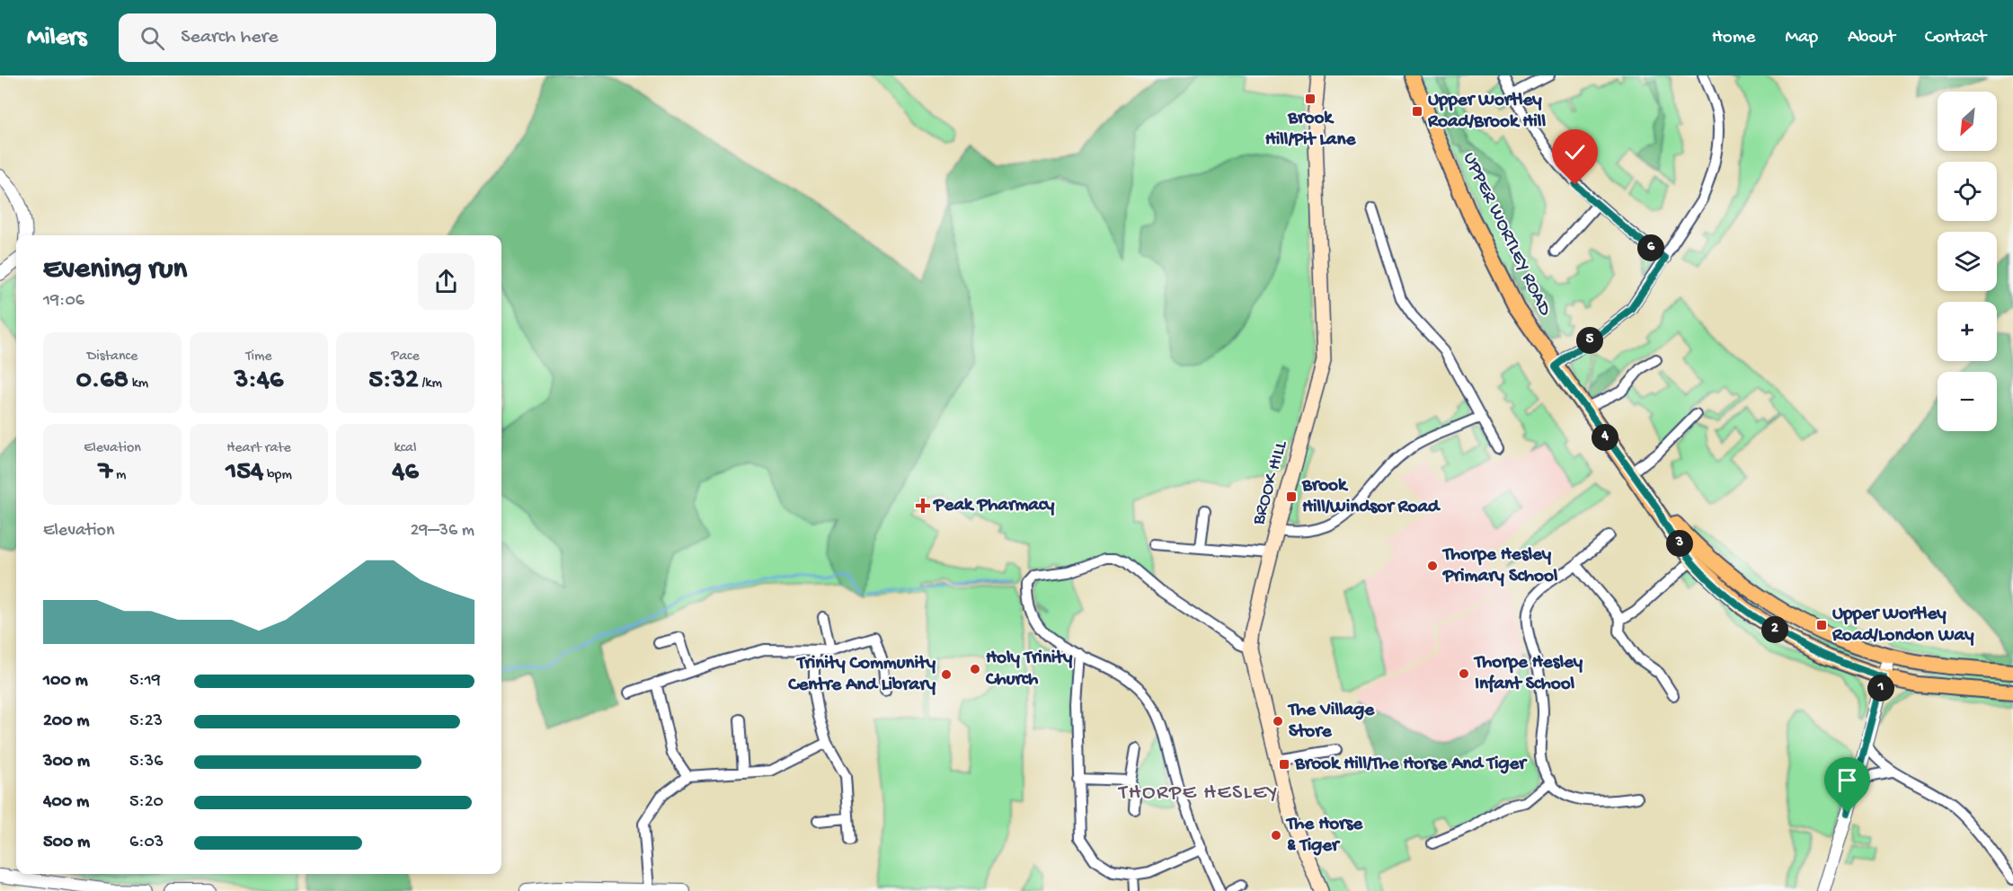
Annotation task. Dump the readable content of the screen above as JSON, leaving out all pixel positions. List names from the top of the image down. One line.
{"streets":{"main road":["UPPER WORTLEY ROAD","BROOK HILL"]},"districts":["THORPE HESLEY"],"places":{"transit":["Brook Hill/Pit Lane","Upper Wortley Road/Brook Hill","Brook Hill/Windsor Road","Upper Wortley Road/London Way","Brook Hill/The Horse And Tiger"],"health":["Peak Pharmacy"],"other":["Thorpe Hesley Primary School","Holy Trinity Church","Thorpe Hesley Infant School","Trinity Community Centre And Library","The Village Store","The Horse & Tiger"]},"north":"bottom left","page":{"header":"Milers","search":"Search here","nav":["Home","Map","About","Contact"],"map_buttons":["+","−"],"pins":["6","5","4","3","2","1"],"heading":["Evening run","19:06"],"stats":[["Distance","0.68 km"],["Time","3:46"],["Pace","5:32 /km"],["Elevation","7 m"],["Heart rate","154 bpm"],["kcal","46"]],"chart":["Elevation","29–36 m"],"list":[{"name":"100 m","note":"5:19"},{"name":"200 m","note":"5:23"},{"name":"300 m","note":"5:36"},{"name":"400 m","note":"5:20"},{"name":"500 m","note":"6:03"}]}}
